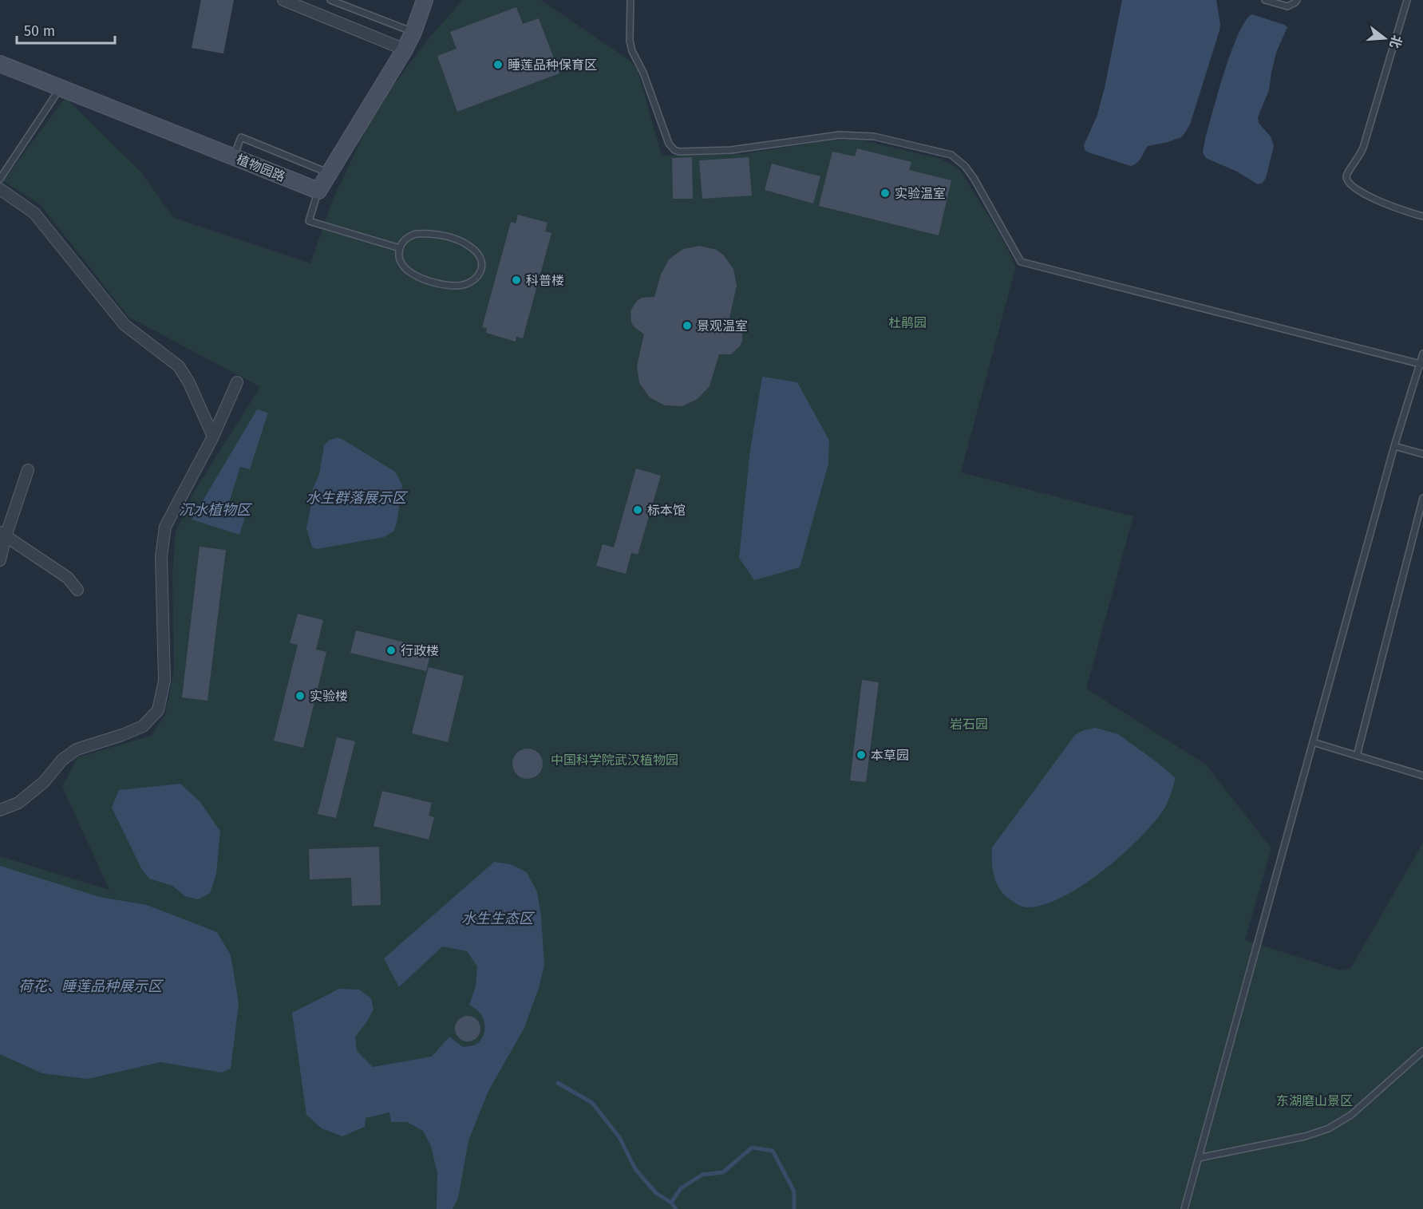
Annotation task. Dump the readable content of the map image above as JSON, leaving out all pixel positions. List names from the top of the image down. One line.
{"streets":{"street":["植物园路"]},"water":["水生群落展示区","沉水植物区","水生生态区","荷花、睡莲品种展示区"],"parks":["杜鹃园","岩石园","中国科学院武汉植物园","东湖磨山景区"],"places":["睡莲品种保育区","实验温室","科普楼","景观温室","标本馆","行政楼","实验楼","本草园"],"scale_bar":"50 m","north":"right"}
